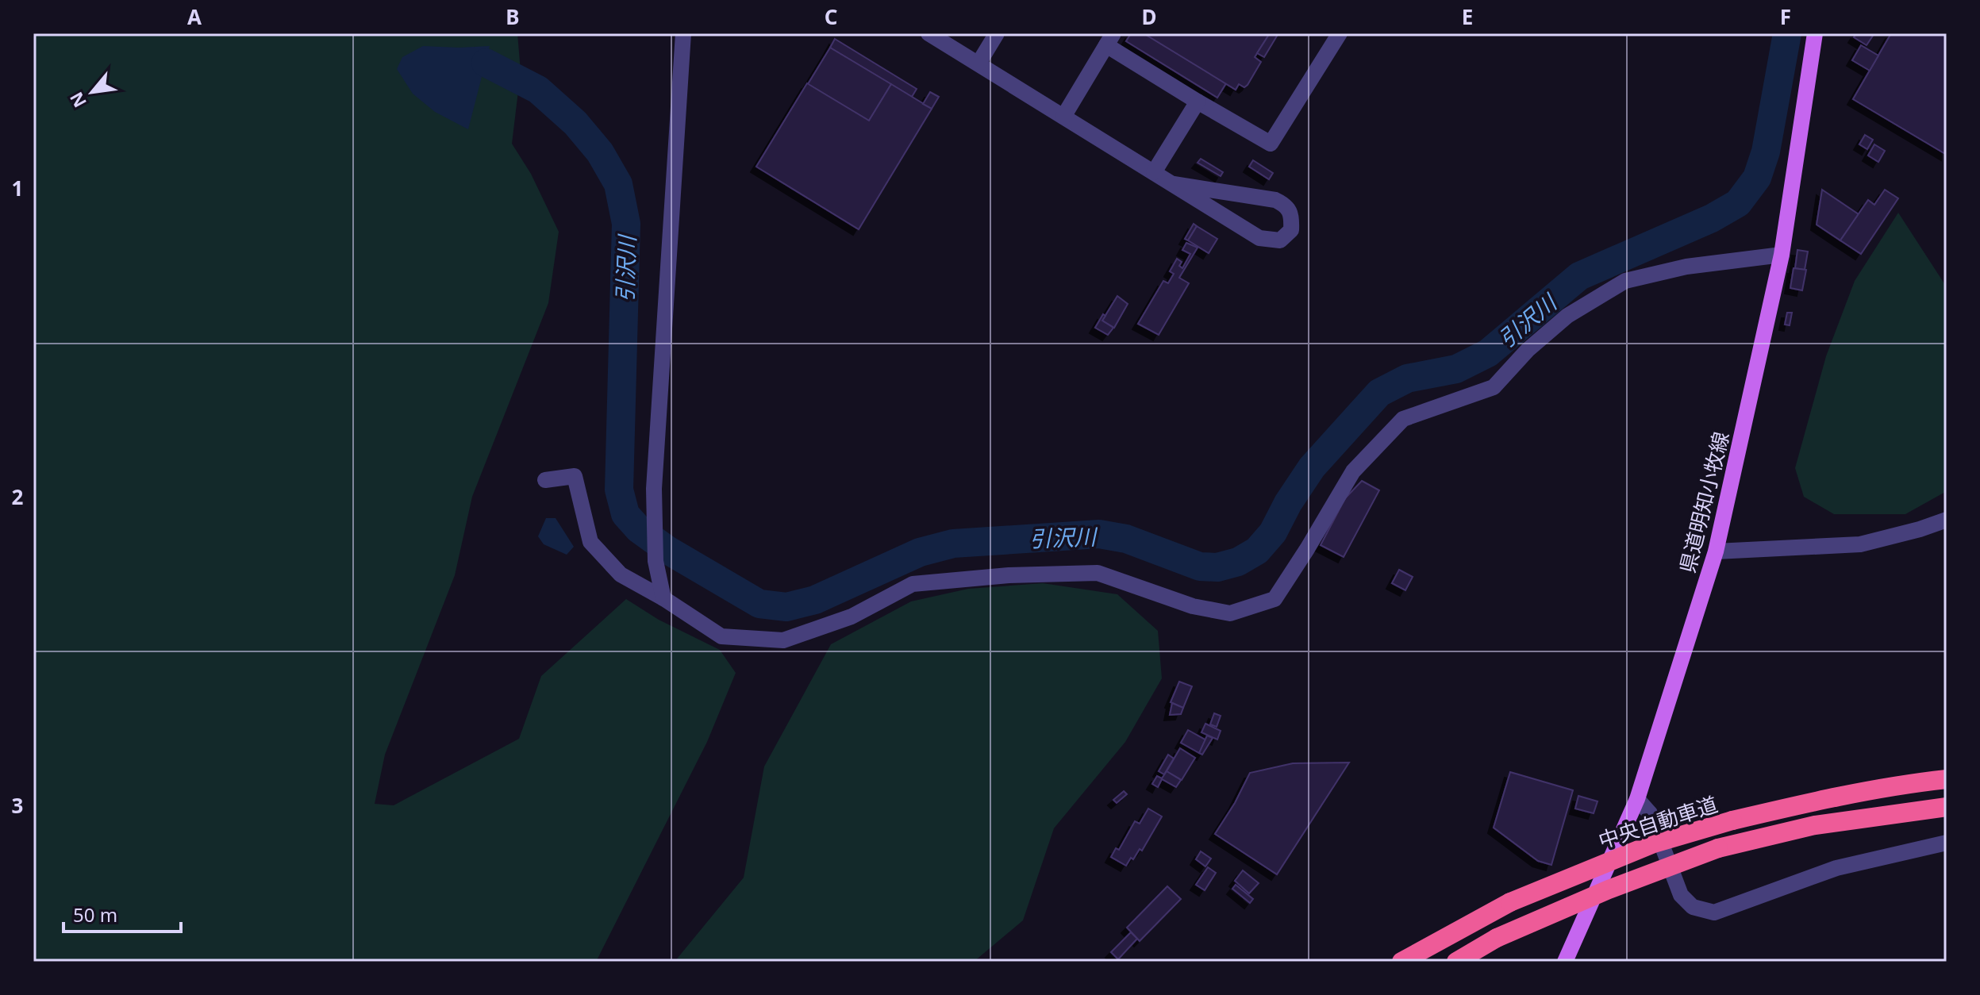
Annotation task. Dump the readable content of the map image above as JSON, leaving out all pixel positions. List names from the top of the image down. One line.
{"streets":{"highway":["中央自動車道"],"main road":["県道明知小牧線"]},"water":["引沢川"],"scale_bar":"50 m","north":"bottom left","grid":{"columns":["A","B","C","D","E","F"],"rows":["1","2","3"]}}
